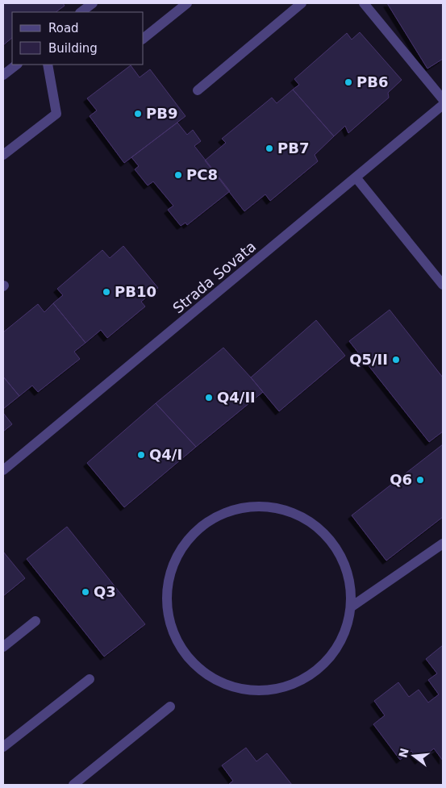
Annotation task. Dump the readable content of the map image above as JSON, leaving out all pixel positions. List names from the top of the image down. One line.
{"streets":{"street":["Strada Sovata"]},"places":["PB6","PB9","PB7","PC8","PB10","Q5/II","Q4/II","Q4/I","Q6","Q3"],"legend":["Road","Building"],"north":"left"}
